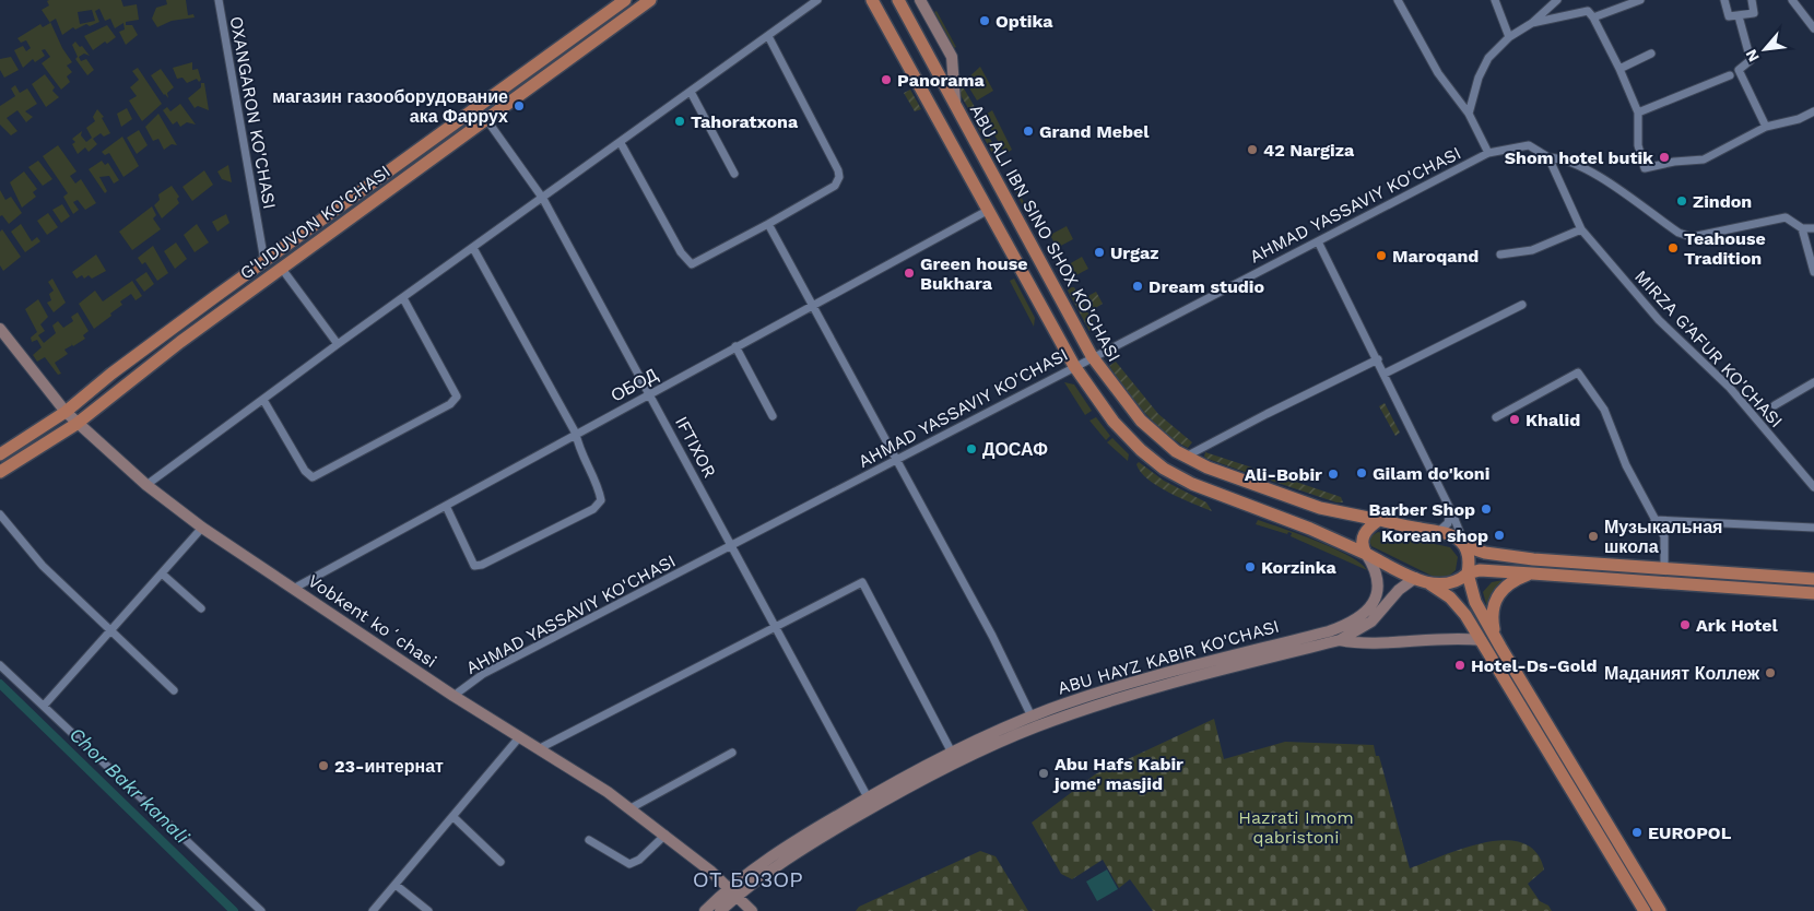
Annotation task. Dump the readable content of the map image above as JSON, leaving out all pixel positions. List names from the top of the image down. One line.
{"streets":{"main road":["G'IJDUVON KO'CHASI","ABU ALI IBN SINO SHOX KO'CHASI","Vobkent koʻchasi","ABU HAYZ KABIR KO'CHASI"],"street":["OXANGARON KO'CHASI","AHMAD YASSAVIY KO'CHASI","MIRZA G'AFUR KO'CHASI","ОБОД","IFTIXOR"]},"crossings":[["OXANGARON KO'CHASI","G'IJDUVON KO'CHASI"],["AHMAD YASSAVIY KO'CHASI","ABU ALI IBN SINO SHOX KO'CHASI"],["AHMAD YASSAVIY KO'CHASI","IFTIXOR"],["AHMAD YASSAVIY KO'CHASI","Vobkent koʻchasi"],["G'IJDUVON KO'CHASI","IFTIXOR"],["G'IJDUVON KO'CHASI","Vobkent koʻchasi"],["ОБОД","IFTIXOR"],["ОБОД","Vobkent koʻchasi"],["IFTIXOR","ABU HAYZ KABIR KO'CHASI"],["Vobkent koʻchasi","ABU HAYZ KABIR KO'CHASI"]],"districts":["ОТ БОЗОР"],"water":["Chor Bakr kanali"],"parks":["Hazrati Imom qabristoni"],"places":["Optika","Panorama","магазин газооборудование ака Фаррух","Tahoratxona","Grand Mebel","42 Nargiza","Shom hotel butik","Zindon","Teahouse Tradition","Urgaz","Maroqand","Green house Bukhara","Dream studio","Khalid","ДОСАФ","Gilam do'koni","Ali-Bobir","Barber Shop","Korean shop","Музыкальная школа","Korzinka","Ark Hotel","Hotel-Ds-Gold","Маданият Коллеж","23-интернат","Abu Hafs Kabir jome' masjid","EUROPOL"],"north":"bottom left"}
